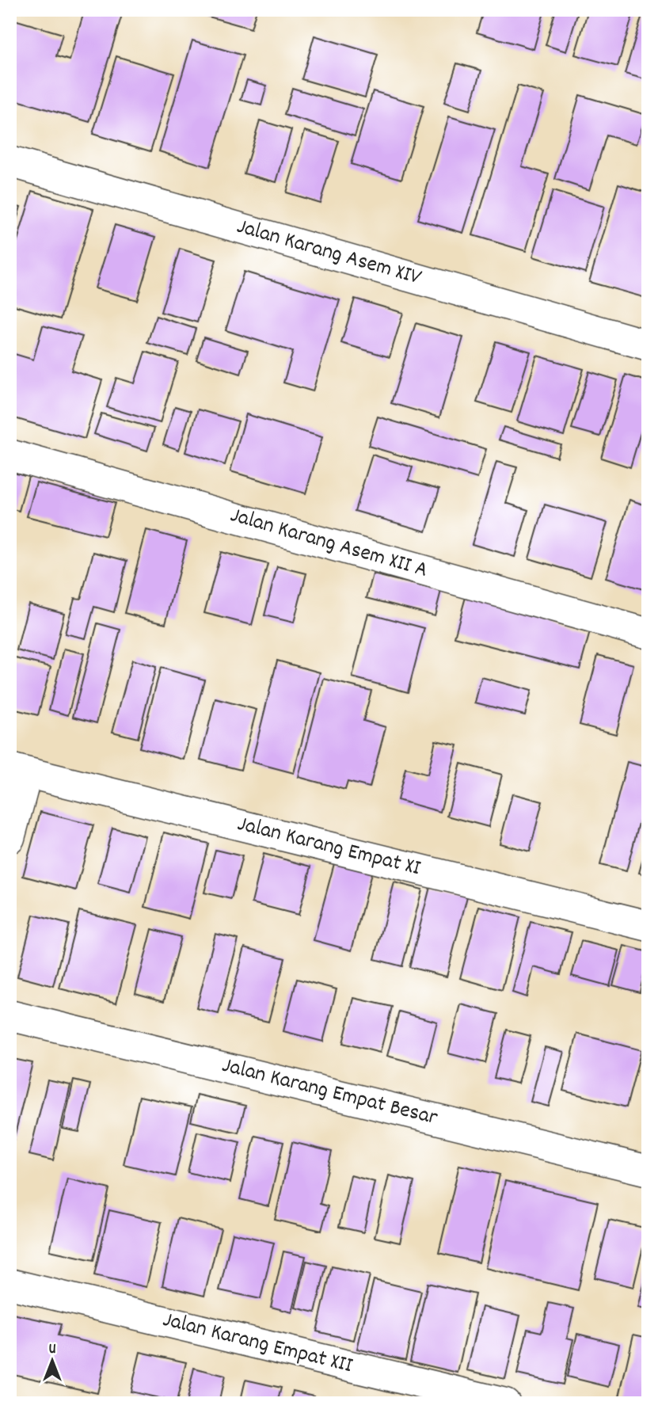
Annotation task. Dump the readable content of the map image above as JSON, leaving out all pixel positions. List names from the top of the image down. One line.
{"streets":{"street":["Jalan Karang Asem XIV","Jalan Karang Asem XII A","Jalan Karang Empat XI","Jalan Karang Empat Besar","Jalan Karang Empat XII"]},"north":"top"}
